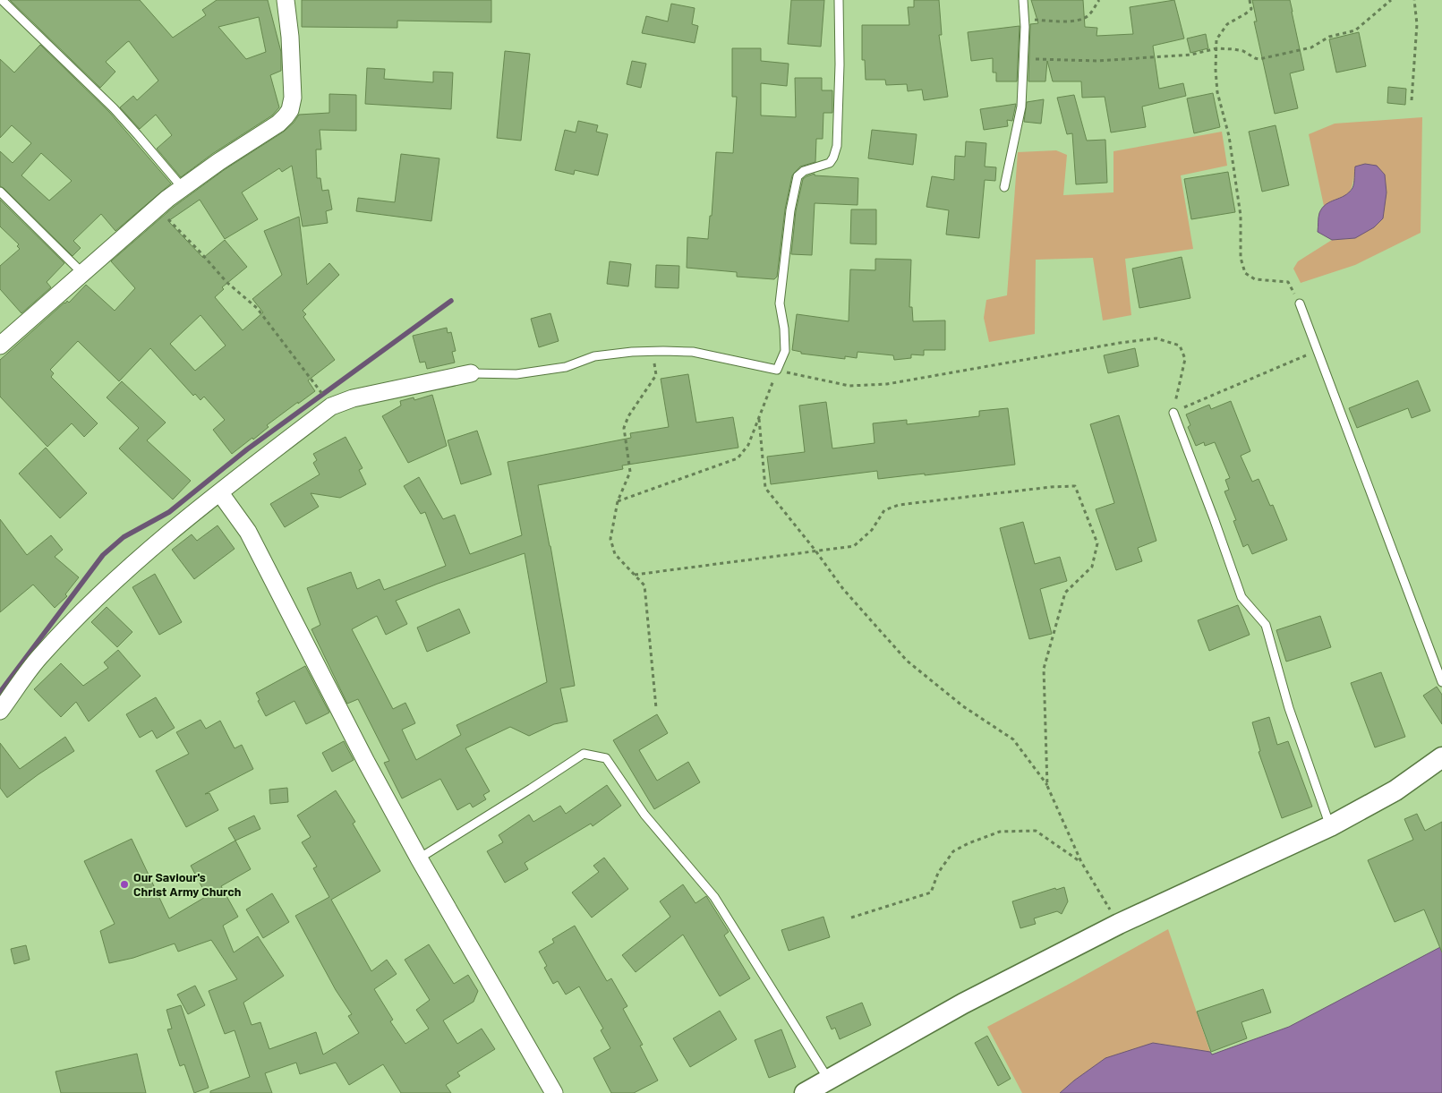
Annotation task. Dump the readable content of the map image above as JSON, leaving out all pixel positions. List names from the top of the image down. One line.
{"places":["Our Saviour's Christ Army Church"]}
